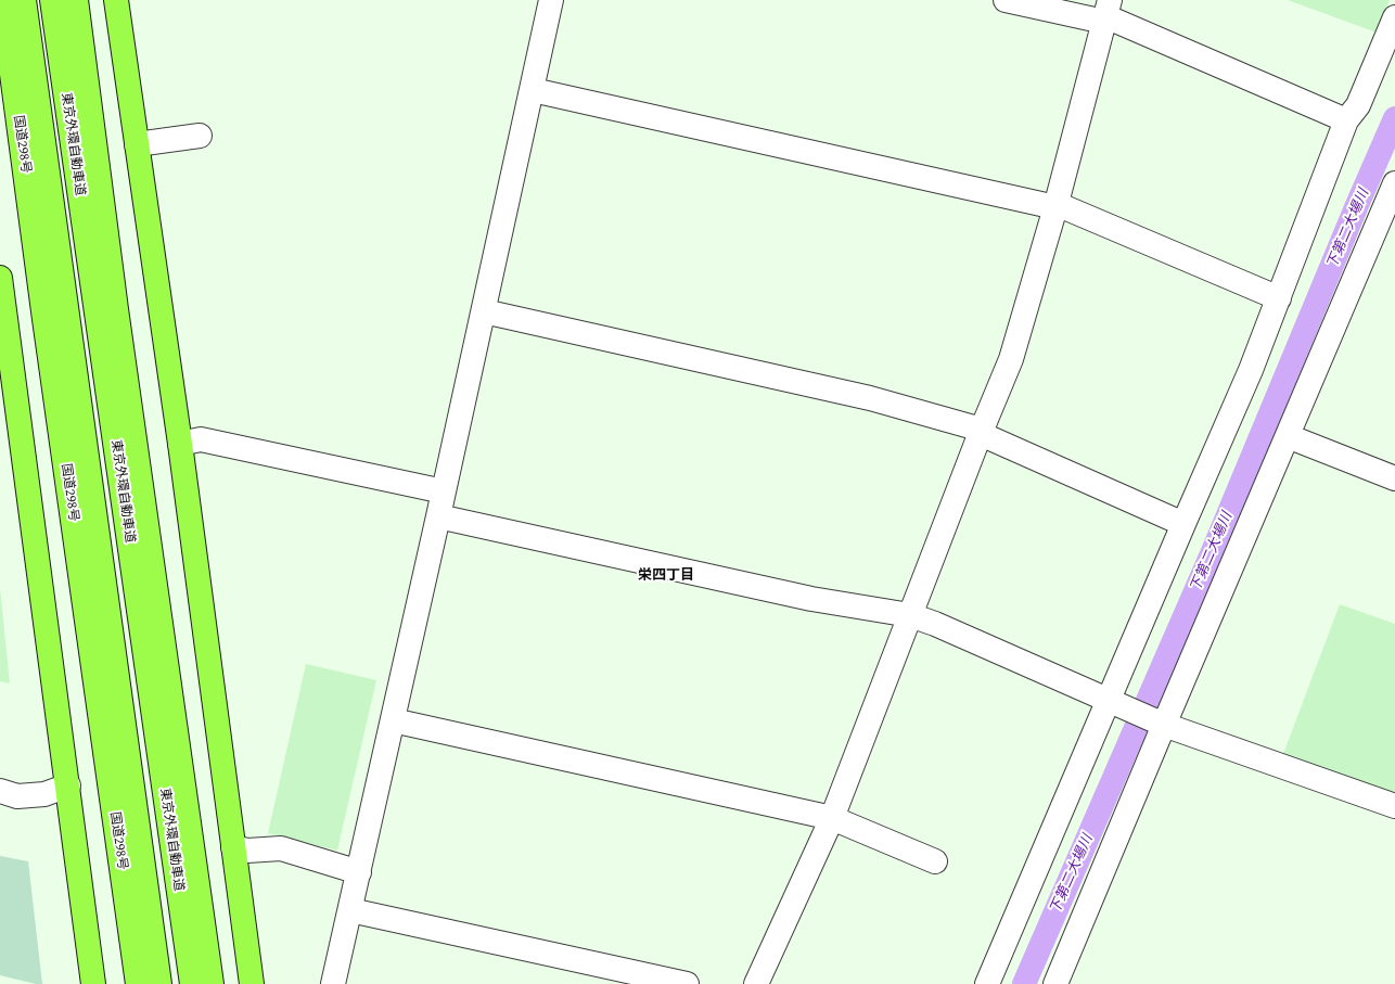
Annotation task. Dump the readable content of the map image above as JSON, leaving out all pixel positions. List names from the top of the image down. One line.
{"streets":{"highway":["国道298号","東京外環自動車道"]},"districts":["栄四丁目"],"water":["下第二大場川"]}
